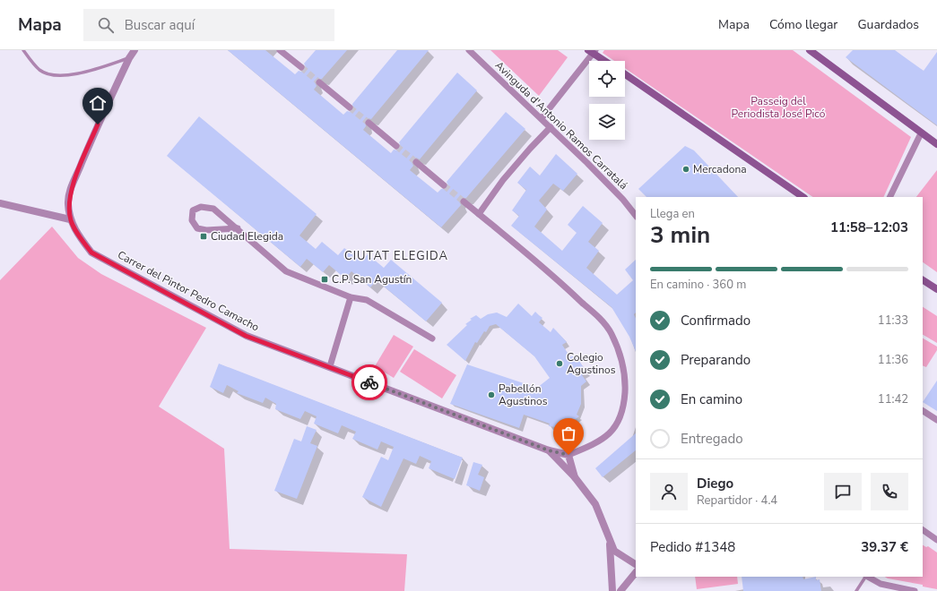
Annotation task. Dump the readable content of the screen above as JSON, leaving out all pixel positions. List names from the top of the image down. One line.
{"streets":{"street":["Avinguda d'Antonio Ramos Carratalá","Carrer del Pintor Pedro Camacho"]},"districts":["CIUTAT ELEGIDA"],"parks":["Passeig del Periodista José Picó"],"places":{"other":["Mercadona","Colegio Agustinos","Pabellón Agustinos"],"transit":["Ciudad Elegida","C.P. San Agustín"]},"page":{"header":"Mapa","search":"Buscar aquí","nav":["Mapa","Cómo llegar","Guardados"],"heading":["3 min","Llega en","11:58–12:03"],"panel":["Diego","Repartidor · 4.4","Pedido #1348","39.37 €"],"bar":"En camino · 360 m","list":[["Confirmado","11:33"],["Preparando","11:36"],["En camino","11:42"],"Entregado"]}}
